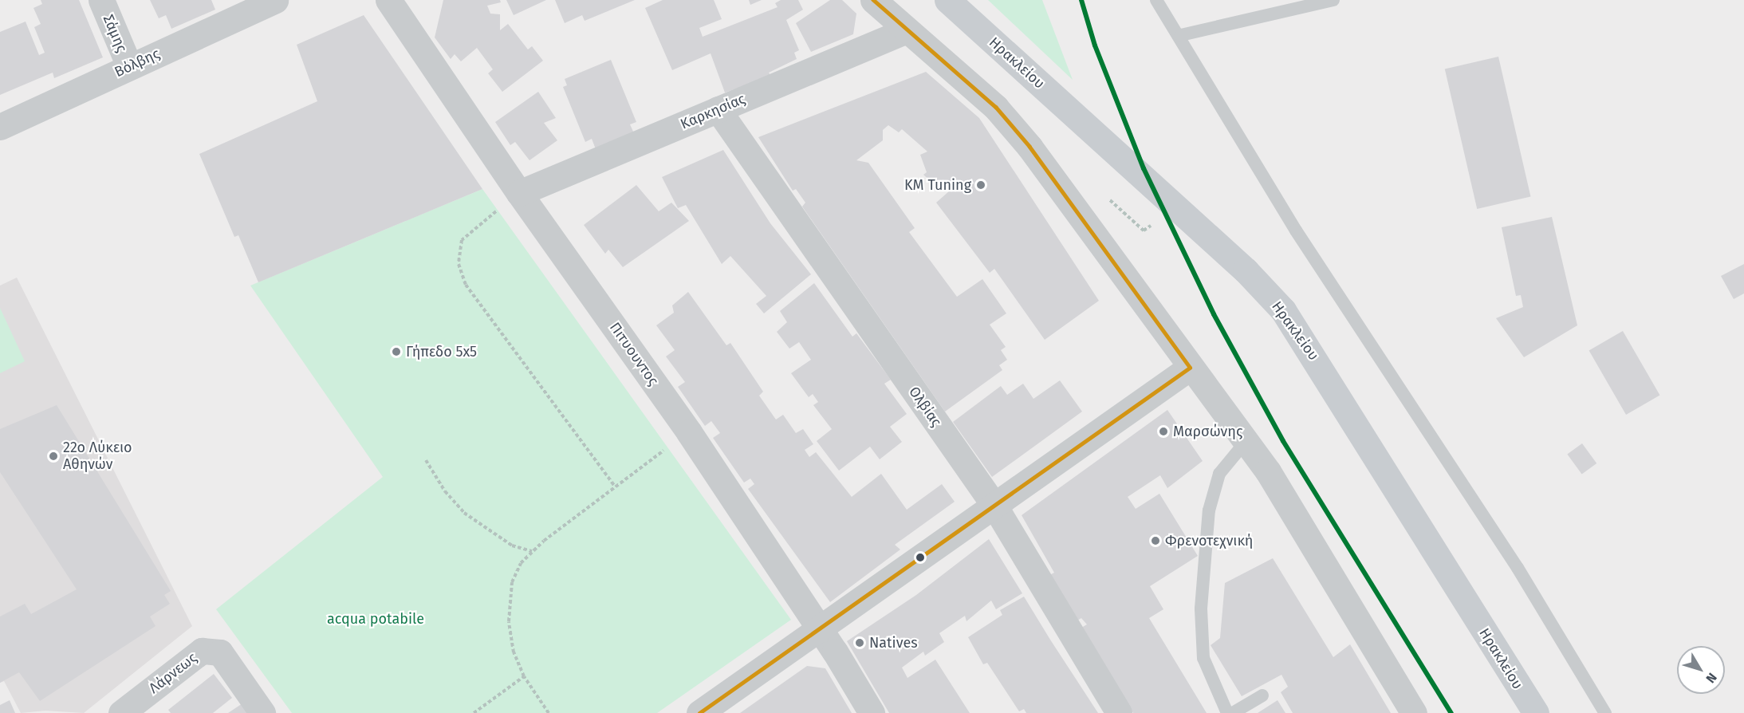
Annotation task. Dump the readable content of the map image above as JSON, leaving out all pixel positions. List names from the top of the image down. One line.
{"streets":{"main road":["Ηρακλείου"],"street":["Σάμης","Βόλβης","Καρκησίας","Πιτυουντος","Ολβίας","Λάρνεως"]},"crossings":[["Σάμης","Βόλβης"],["Καρκησίας","Πιτυουντος"],["Καρκησίας","Ολβίας"]],"parks":["acqua potabile"],"places":["KM Tuning","Γήπεδο 5x5","Μαρσώνης","22ο Λύκειο Αθηνών","Φρενοτεχνική","Natives"],"north":"bottom right"}
